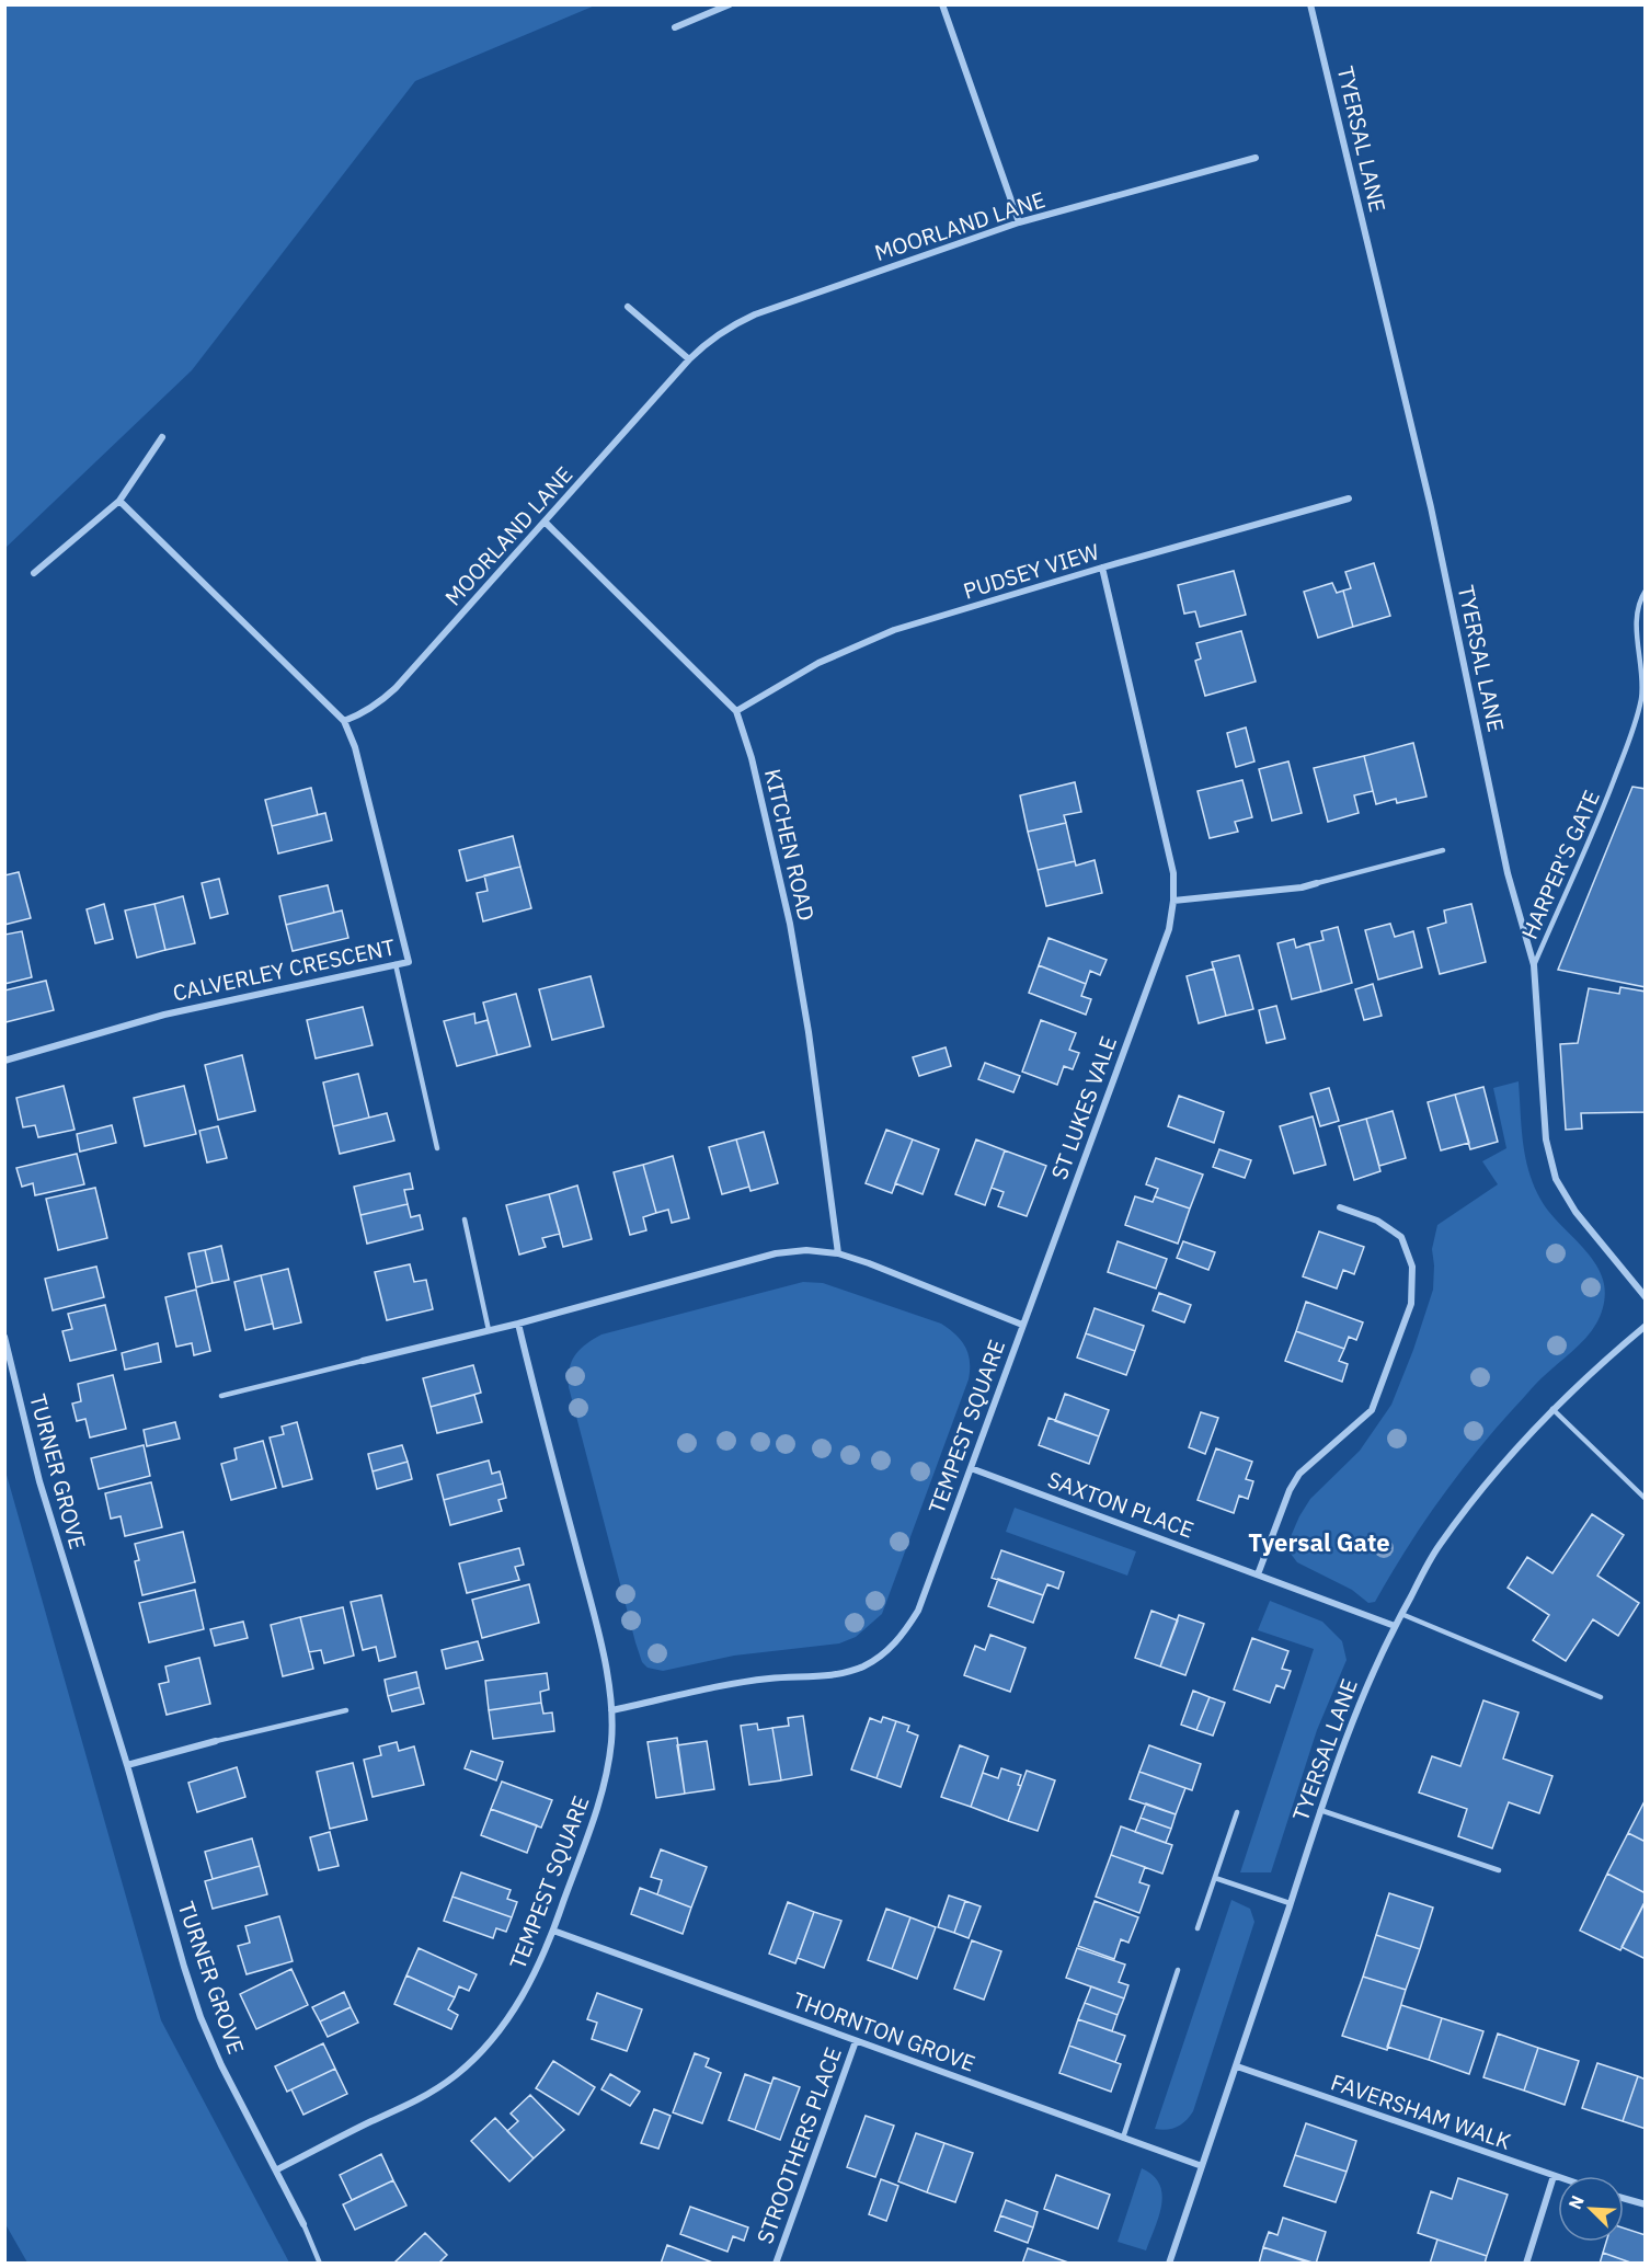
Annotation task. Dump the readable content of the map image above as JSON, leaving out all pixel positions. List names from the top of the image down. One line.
{"streets":{"street":["TYERSAL LANE","MOORLAND LANE","PUDSEY VIEW","KITCHEN ROAD","CALVERLEY CRESCENT","ST LUKES VALE","TEMPEST SQUARE","TURNER GROVE","SAXTON PLACE","THORNTON GROVE","FAVERSHAM WALK","STROOTHERS PLACE"],"lane":["HARPER'S GATE"]},"crossings":[["TYERSAL LANE","HARPER'S GATE"],["TYERSAL LANE","SAXTON PLACE"],["TYERSAL LANE","THORNTON GROVE"],["TYERSAL LANE","FAVERSHAM WALK"],["MOORLAND LANE","KITCHEN ROAD"],["MOORLAND LANE","CALVERLEY CRESCENT"],["PUDSEY VIEW","KITCHEN ROAD"],["PUDSEY VIEW","ST LUKES VALE"],["KITCHEN ROAD","TEMPEST SQUARE"],["ST LUKES VALE","TEMPEST SQUARE"],["TEMPEST SQUARE","TURNER GROVE"],["TEMPEST SQUARE","SAXTON PLACE"],["TEMPEST SQUARE","THORNTON GROVE"],["THORNTON GROVE","STROOTHERS PLACE"]],"districts":["Tyersal Gate"],"north":"top left"}
